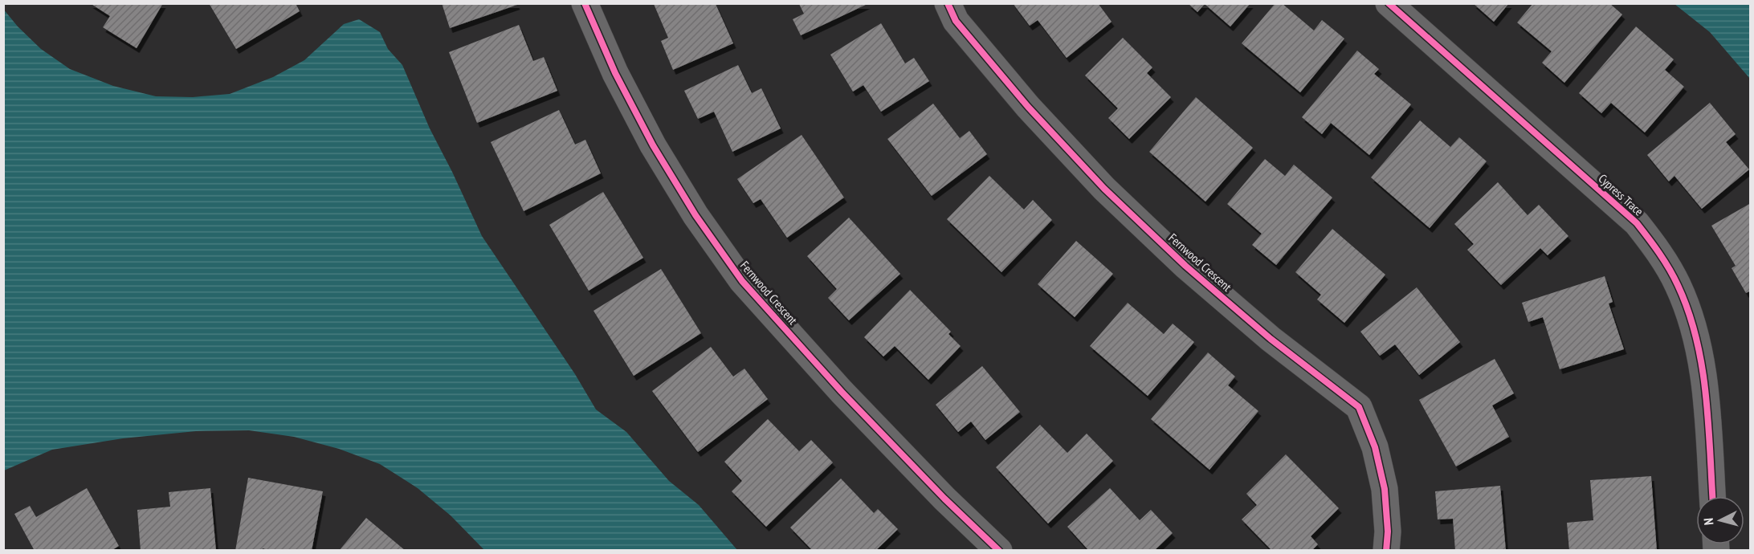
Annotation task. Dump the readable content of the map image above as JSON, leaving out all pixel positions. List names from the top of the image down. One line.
{"streets":{"street":["Cypress Trace","Fernwood Crescent"]},"north":"left"}
